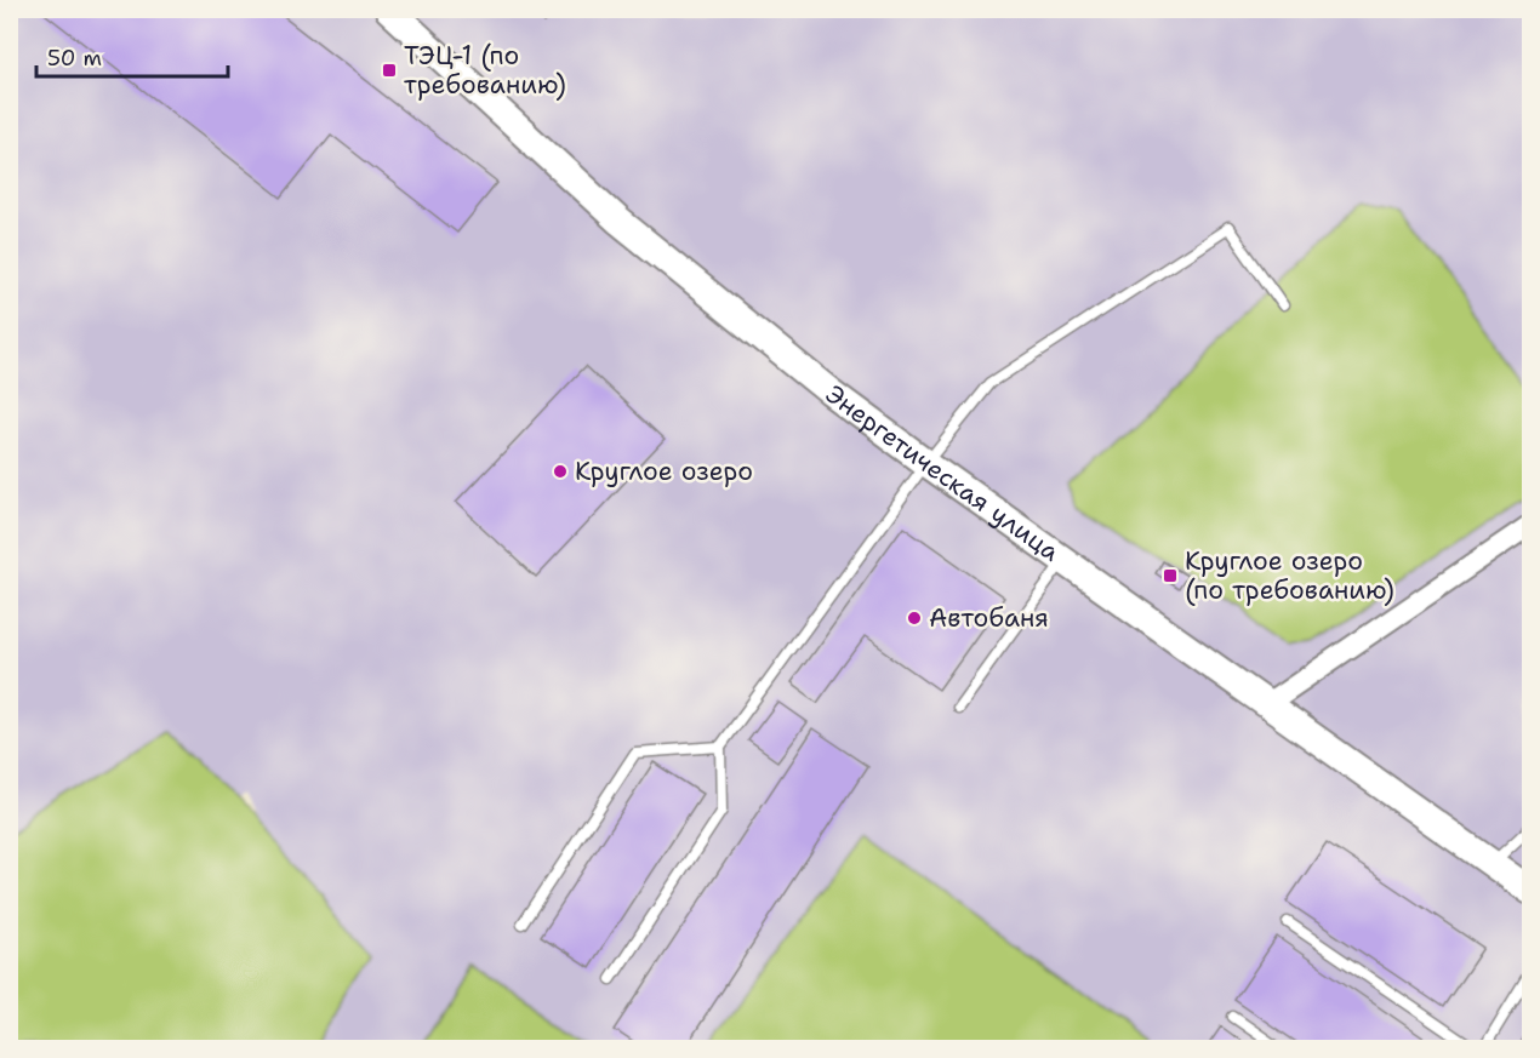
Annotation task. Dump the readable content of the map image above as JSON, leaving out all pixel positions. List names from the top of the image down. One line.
{"streets":{"street":["Энергетическая улица"]},"places":{"transit":["ТЭЦ-1 (по требованию)","Круглое озеро (по требованию)"],"other":["Круглое озеро","Автобаня"]},"scale_bar":"50 m"}
